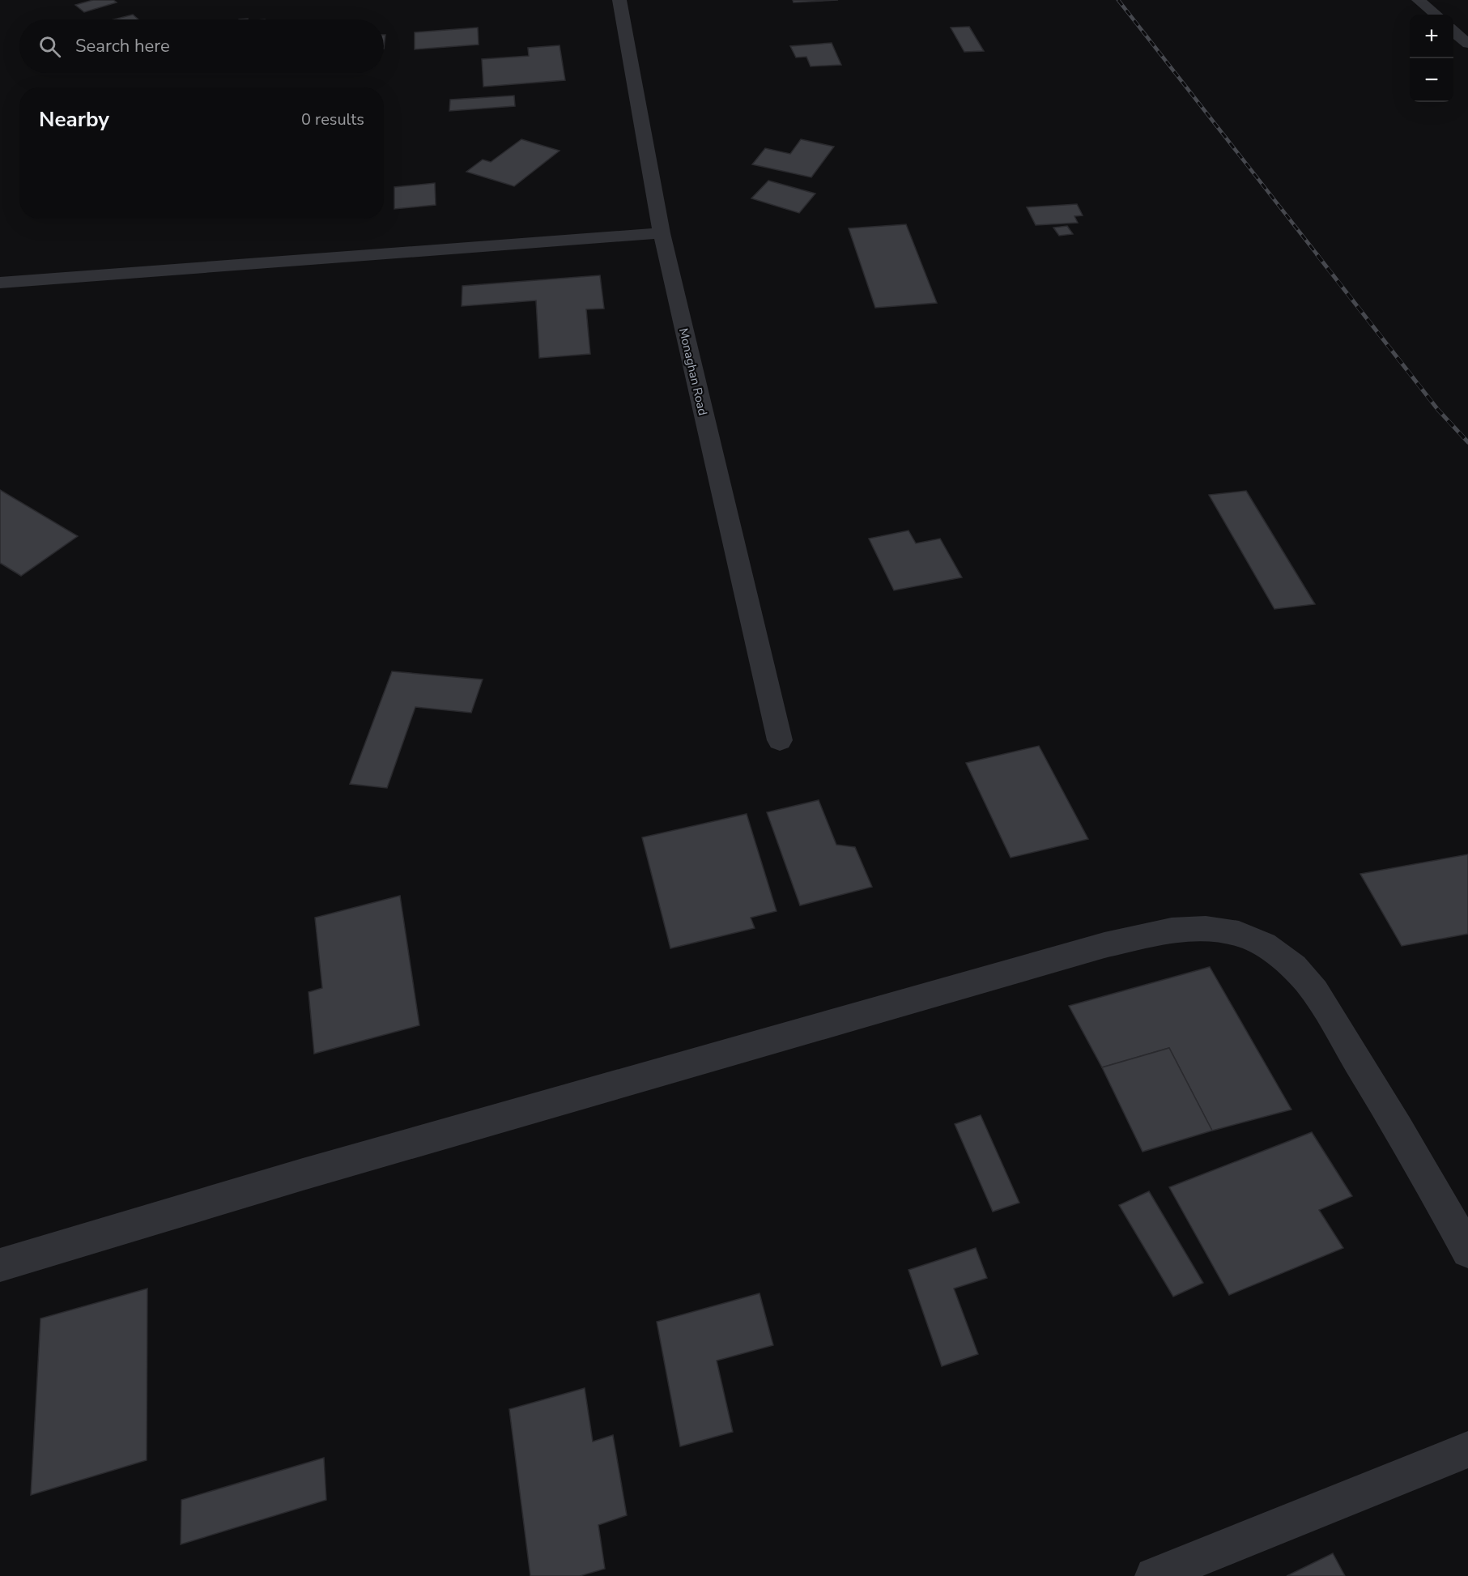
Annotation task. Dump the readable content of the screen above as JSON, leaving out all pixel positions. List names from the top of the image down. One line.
{"streets":{"street":["Monaghan Road"]},"page":{"map_buttons":["+","−"],"search":"Search here","heading":["Nearby","0 results"]}}
